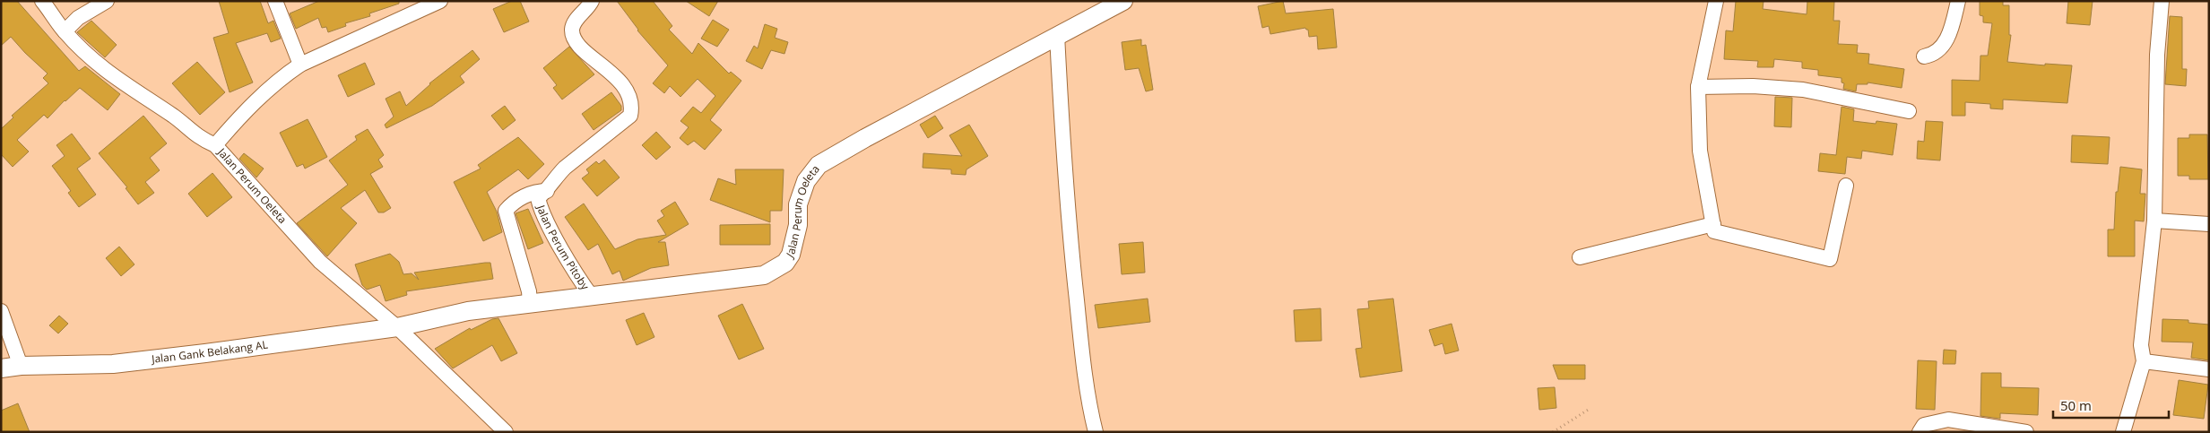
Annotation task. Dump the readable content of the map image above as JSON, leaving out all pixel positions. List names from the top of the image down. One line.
{"streets":{"street":["Jalan Perum Oeleta","Jalan Perum Pitoby","Jalan Gank Belakang AL"]},"crossings":[["Jalan Perum Oeleta","Jalan Perum Pitoby"],["Jalan Perum Oeleta","Jalan Gank Belakang AL"]],"scale_bar":"50 m"}
